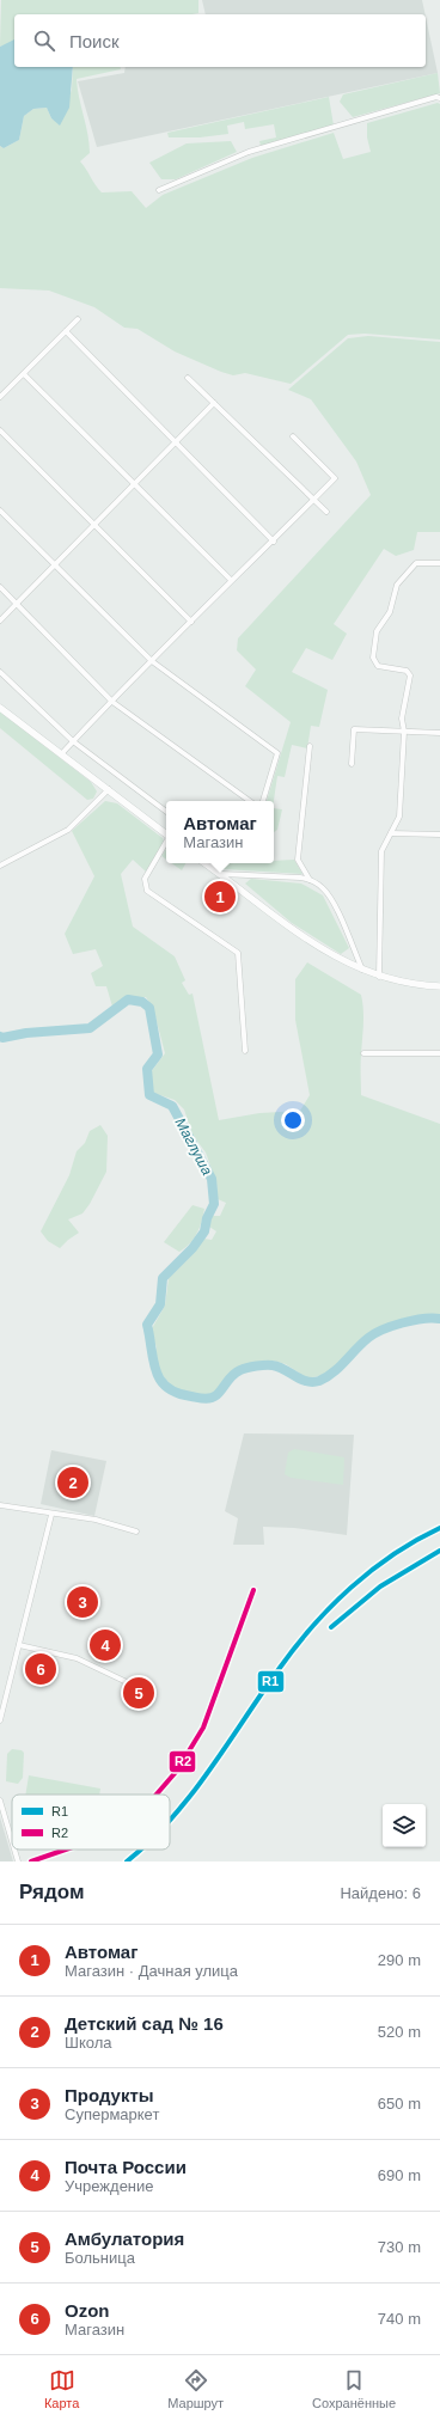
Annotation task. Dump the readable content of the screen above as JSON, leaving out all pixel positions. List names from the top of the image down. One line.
{"water":["Маглуша"],"lines":["transit line R1","transit line R2"],"legend":["R1","R2"],"page":{"search":"Поиск","popup":["Автомаг","Магазин"],"pins":["1","2","3","4","6","5"],"heading":["Рядом","Найдено: 6"],"list":[{"mark":"1","name":"Автомаг","note":"Магазин · Дачная улица","value":"290 m"},{"mark":"2","name":"Детский сад № 16","note":"Школа","value":"520 m"},{"mark":"3","name":"Продукты","note":"Супермаркет","value":"650 m"},{"mark":"4","name":"Почта России","note":"Учреждение","value":"690 m"},{"mark":"5","name":"Амбулатория","note":"Больница","value":"730 m"},{"mark":"6","name":"Ozon","note":"Магазин","value":"740 m"}],"nav":["Карта","Маршрут","Сохранённые"]}}
